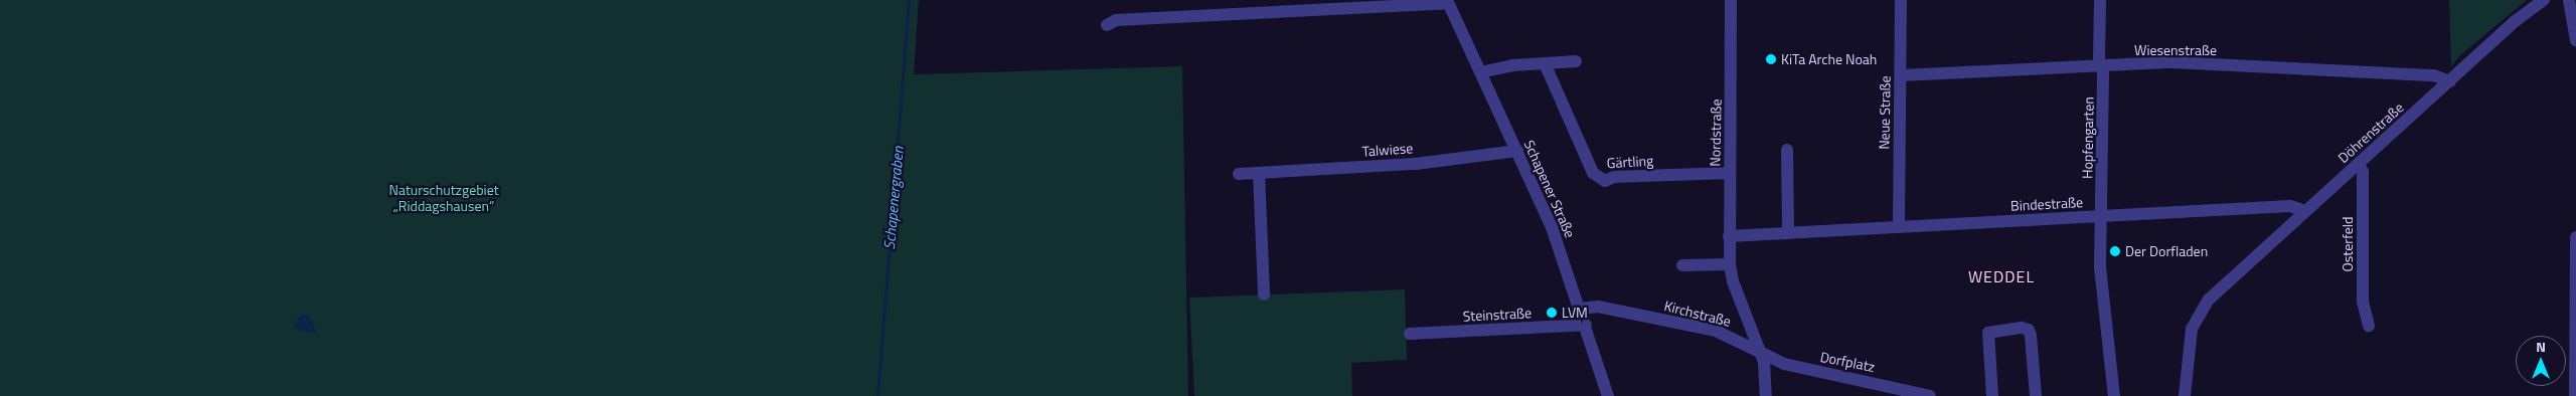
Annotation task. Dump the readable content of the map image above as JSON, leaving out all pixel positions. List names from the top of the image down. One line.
{"streets":{"street":["Wiesenstraße","Neue Straße","Nordstraße","Döhrenstraße","Hopfengarten","Talwiese","Gärtling","Schapener Straße","Bindestraße","Osterfeld","Kirchstraße","Steinstraße","Dorfplatz"]},"crossings":[["Wiesenstraße","Neue Straße"],["Wiesenstraße","Döhrenstraße"],["Wiesenstraße","Hopfengarten"],["Neue Straße","Bindestraße"],["Nordstraße","Gärtling"],["Nordstraße","Bindestraße"],["Nordstraße","Kirchstraße"],["Nordstraße","Dorfplatz"],["Döhrenstraße","Bindestraße"],["Döhrenstraße","Osterfeld"],["Hopfengarten","Bindestraße"],["Talwiese","Schapener Straße"],["Schapener Straße","Kirchstraße"],["Schapener Straße","Steinstraße"],["Kirchstraße","Dorfplatz"]],"districts":["WEDDEL"],"water":["Schapenergraben"],"parks":["Naturschutzgebiet „Riddagshausen“"],"places":["KiTa Arche Noah","Der Dorfladen","LVM"],"north":"top"}
